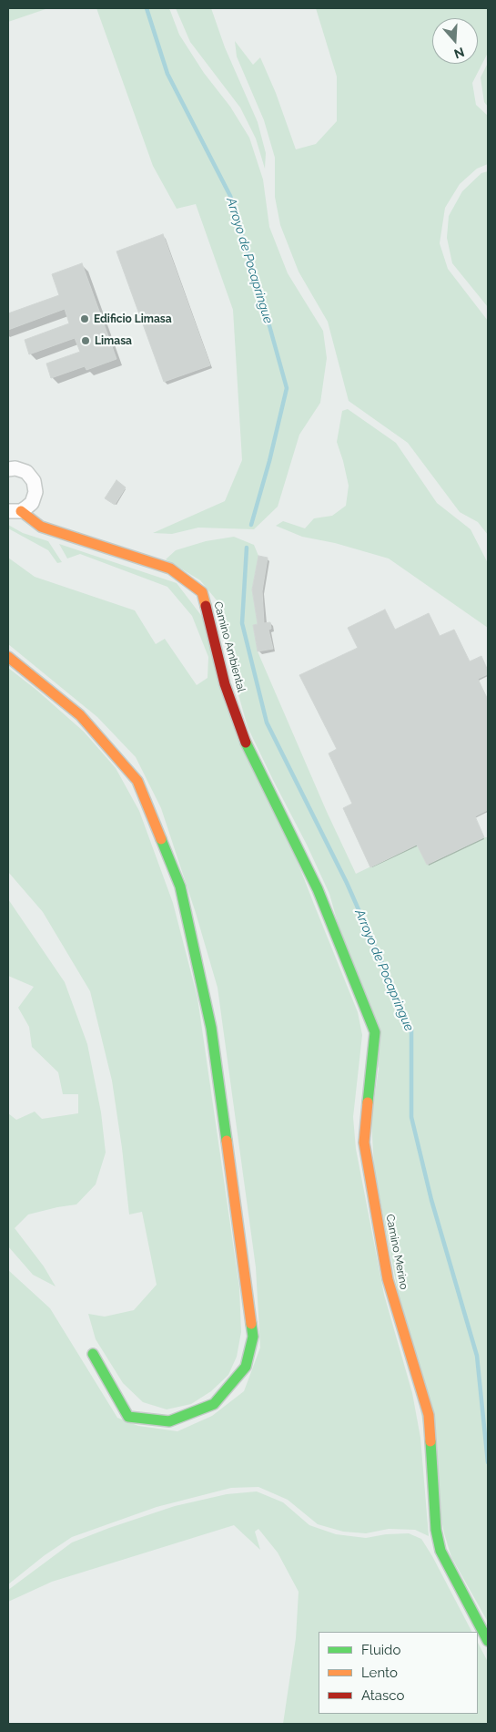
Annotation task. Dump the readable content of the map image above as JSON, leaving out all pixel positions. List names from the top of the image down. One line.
{"streets":{"street":["Camino Ambiental","Camino Merino"]},"crossings":[["Camino Ambiental","Camino Merino"]],"water":["Arroyo de Pocapringue"],"places":["Edificio Limasa","Limasa"],"legend":["Fluido","Lento","Atasco"],"north":"bottom"}
